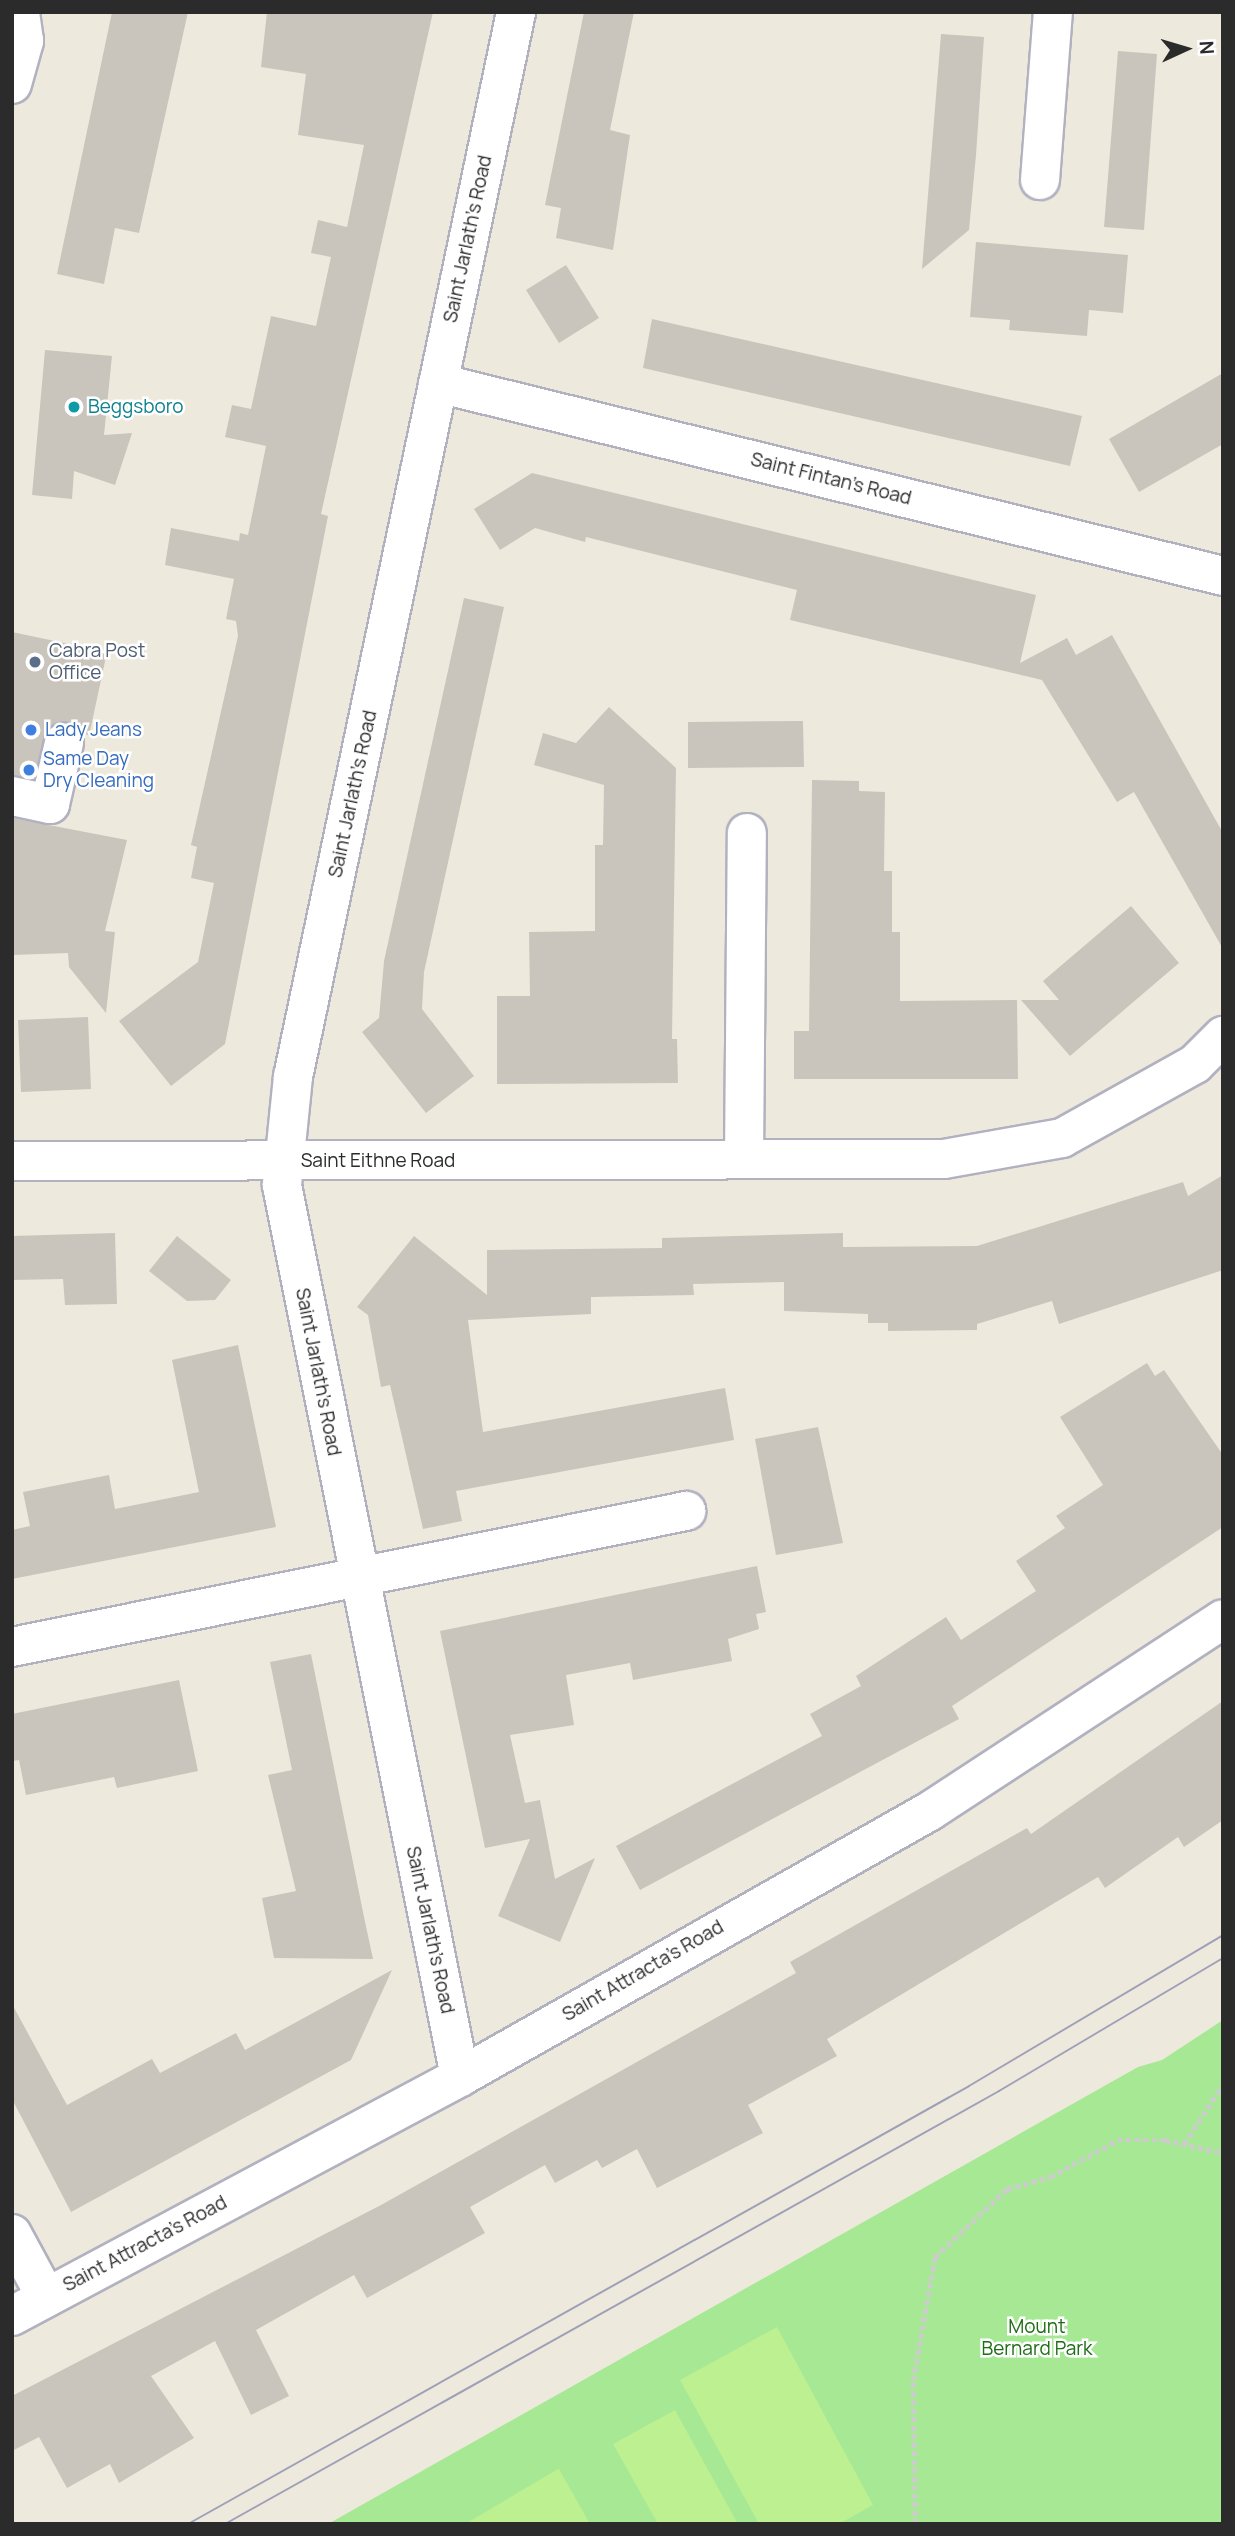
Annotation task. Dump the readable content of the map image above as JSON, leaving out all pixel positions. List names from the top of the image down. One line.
{"streets":{"street":["Saint Jarlath's Road","Saint Fintan's Road","Saint Eithne Road","Saint Attracta's Road"]},"crossings":[["Saint Jarlath's Road","Saint Fintan's Road"],["Saint Jarlath's Road","Saint Eithne Road"],["Saint Jarlath's Road","Saint Attracta's Road"]],"parks":["Mount Bernard Park"],"places":["Beggsboro","Cabra Post Office","Lady Jeans","Same Day Dry Cleaning"],"north":"right"}
